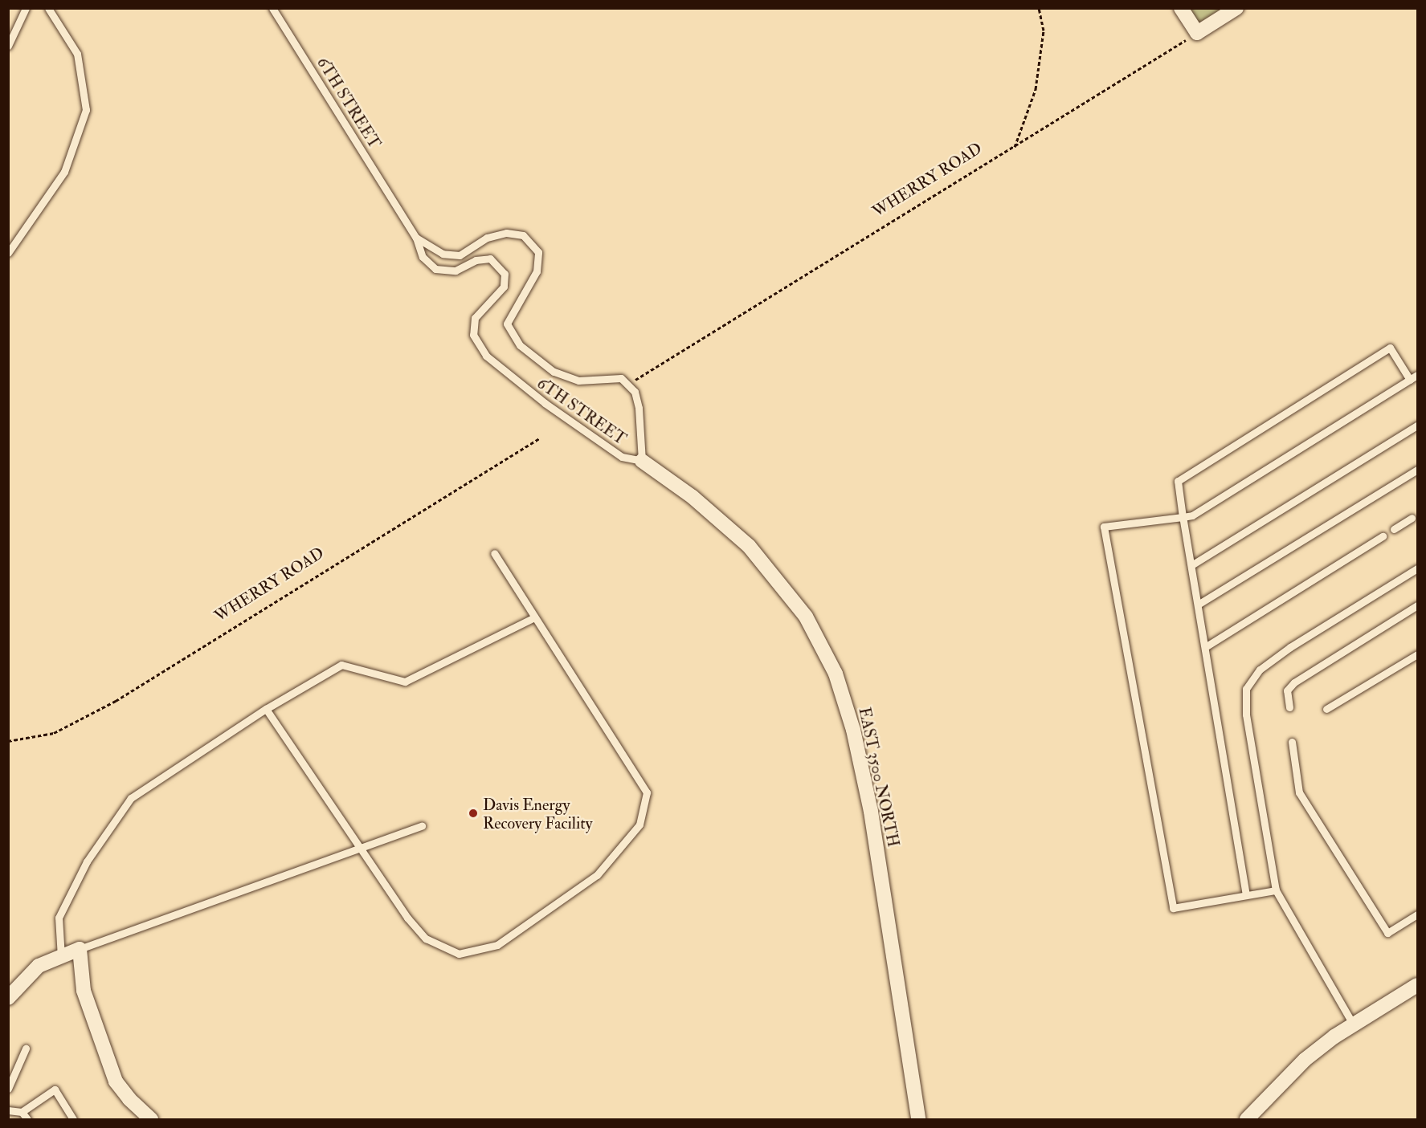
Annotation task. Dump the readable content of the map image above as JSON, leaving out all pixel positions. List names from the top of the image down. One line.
{"streets":{"street":["EAST 3500 NORTH"],"lane":["6TH STREET"],"path":["WHERRY ROAD"]},"crossings":[["6TH STREET","EAST 3500 NORTH"]],"places":["Davis Energy Recovery Facility"]}
